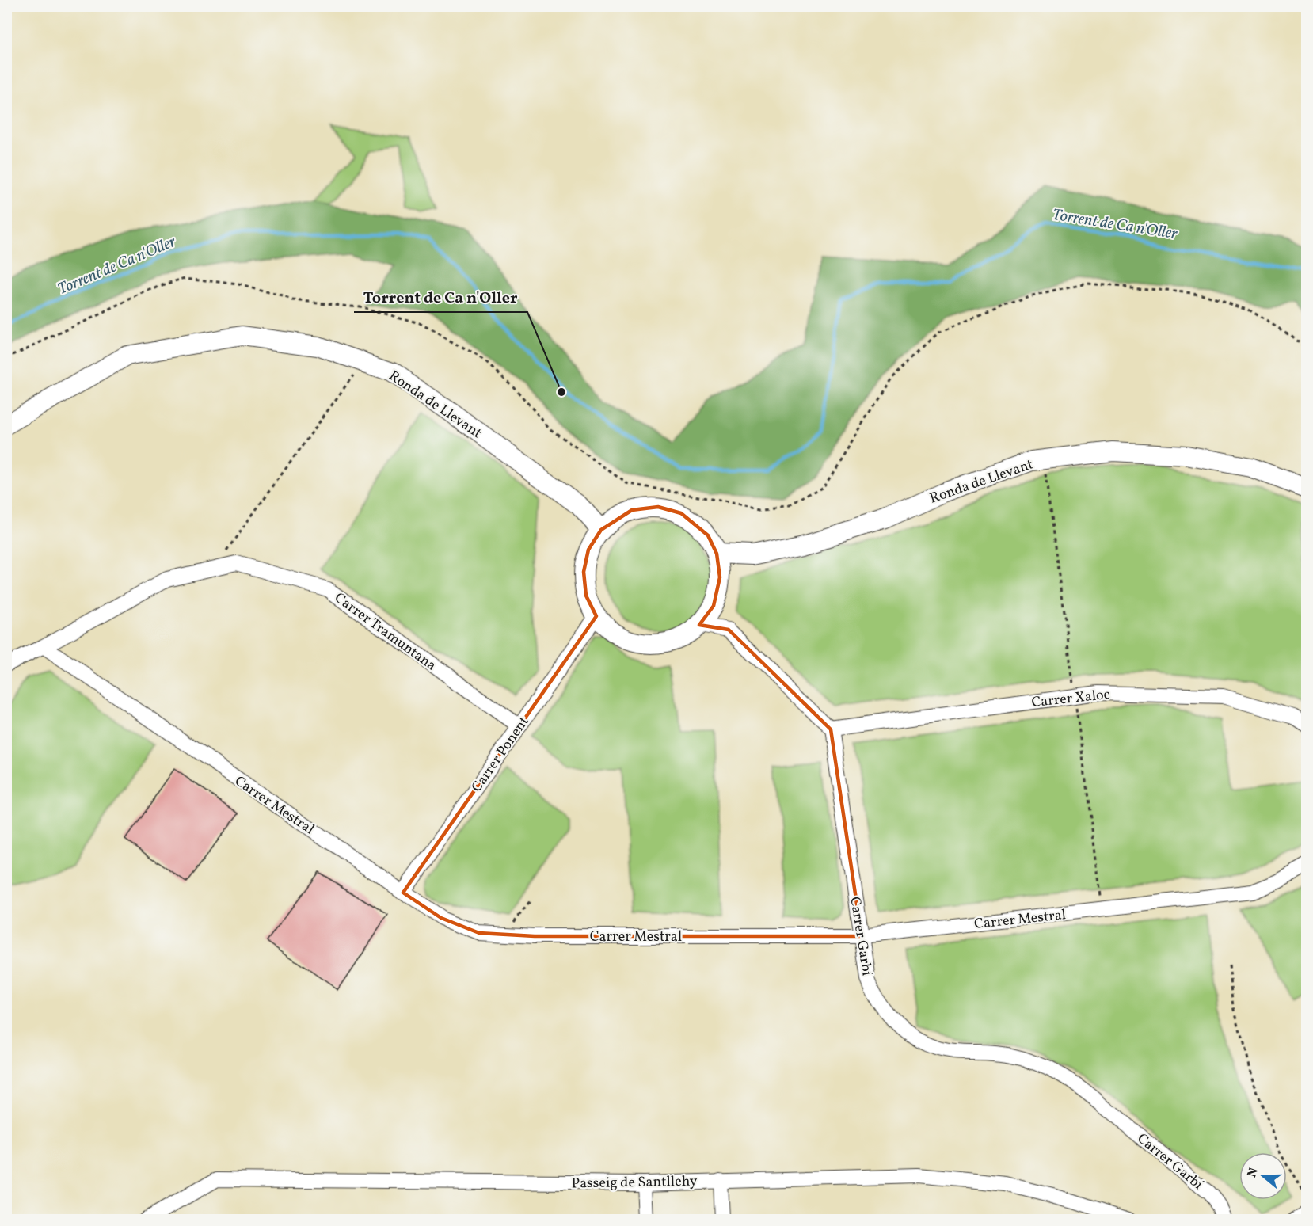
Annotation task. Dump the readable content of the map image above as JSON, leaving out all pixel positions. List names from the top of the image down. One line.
{"streets":{"main road":["Ronda de Llevant"],"street":["Carrer Tramuntana","Carrer Xaloc","Carrer Ponent","Carrer Mestral","Carrer Garbí","Passeig de Santllehy"]},"crossings":[["Ronda de Llevant","Carrer Ponent"],["Carrer Tramuntana","Carrer Ponent"],["Carrer Tramuntana","Carrer Mestral"],["Carrer Xaloc","Carrer Garbí"],["Carrer Ponent","Carrer Mestral"],["Carrer Mestral","Carrer Garbí"]],"water":["Torrent de Ca n'Oller"],"places":["Torrent de Ca n'Oller"],"north":"left"}
